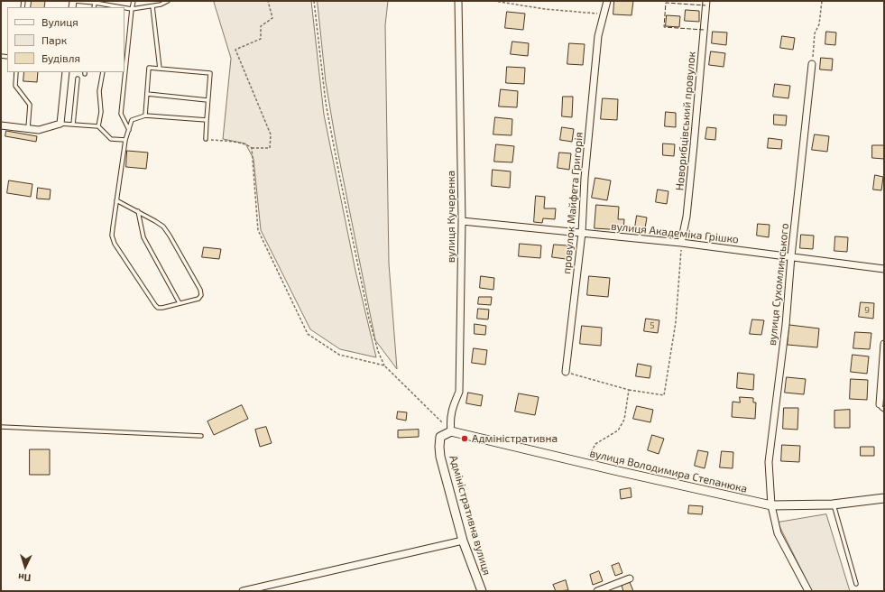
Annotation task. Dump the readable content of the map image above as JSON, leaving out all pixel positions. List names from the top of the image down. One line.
{"streets":{"street":["Новорибцівський провулок","провулок Майфета Григорія","вулиця Кучеренка","вулиця Академіка Грішко","вулиця Сухомлинського","вулиця Володимира Степанюка","Адміністративна вулиця"]},"crossings":[["Новорибцівський провулок","вулиця Академіка Грішко"],["провулок Майфета Григорія","вулиця Академіка Грішко"],["вулиця Кучеренка","вулиця Академіка Грішко"],["вулиця Кучеренка","вулиця Володимира Степанюка"],["вулиця Кучеренка","Адміністративна вулиця"],["вулиця Академіка Грішко","вулиця Сухомлинського"],["вулиця Сухомлинського","вулиця Володимира Степанюка"],["вулиця Володимира Степанюка","Адміністративна вулиця"]],"places":["Адміністративна"],"house_numbers":["9","5"],"legend":["Вулиця","Парк","Будівля"],"north":"bottom"}
